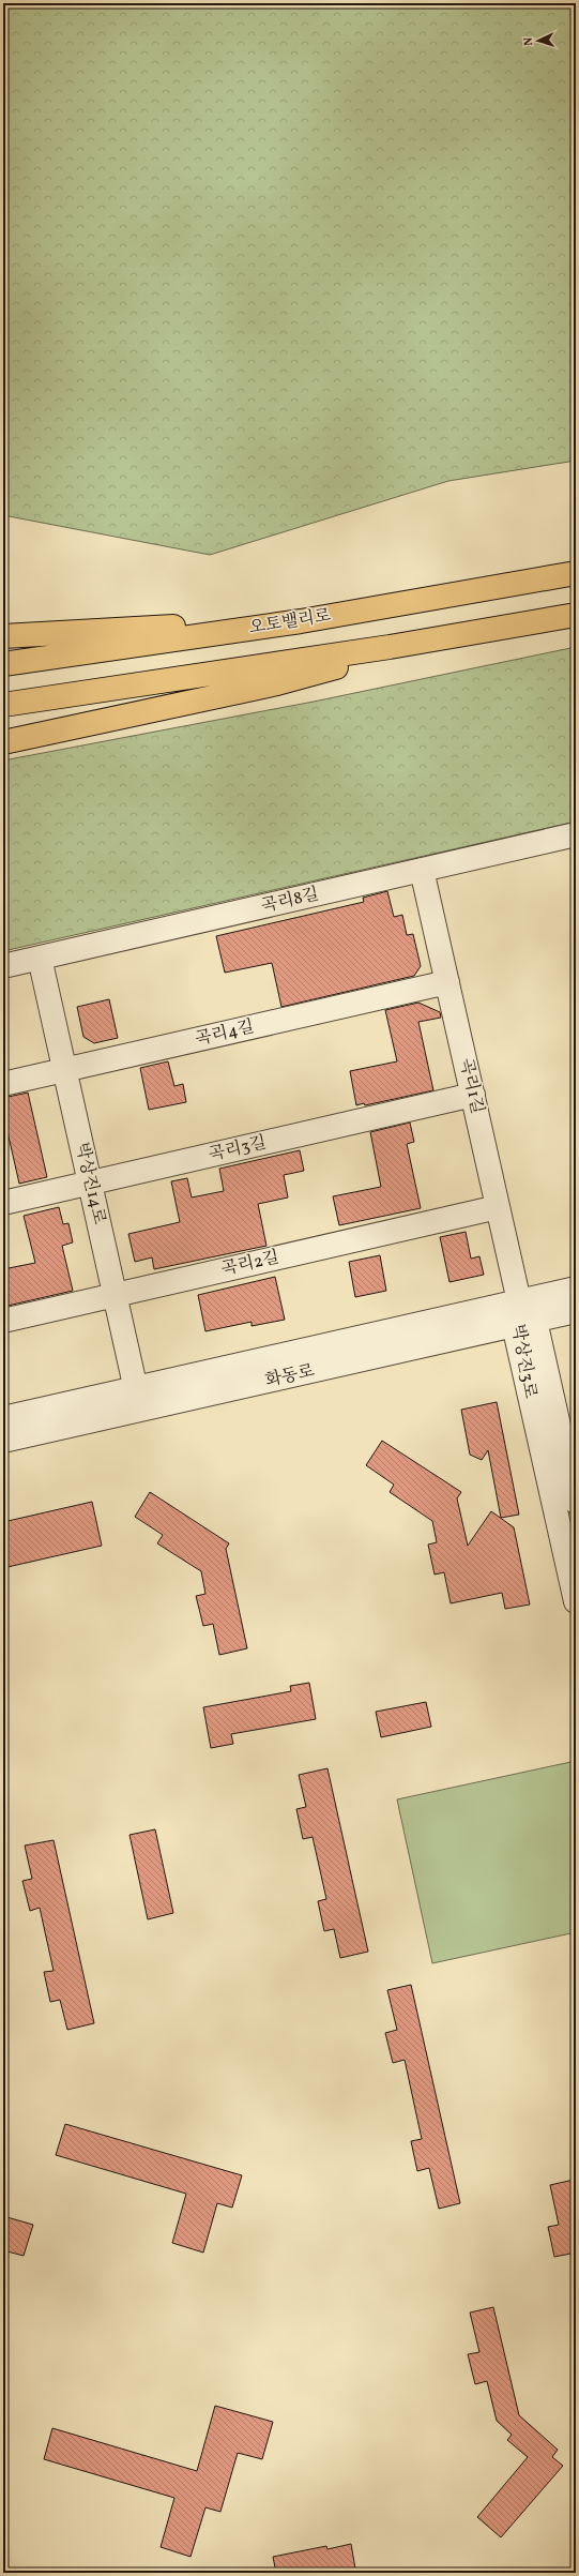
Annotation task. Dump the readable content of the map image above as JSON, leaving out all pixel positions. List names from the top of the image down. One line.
{"streets":{"highway":["오토밸리로"],"street":["곡리8길","곡리4길","곡리1길","곡리3길","박상진14로","곡리2길","박상진3로","화동로"]},"crossings":[["곡리8길","곡리1길"],["곡리8길","박상진14로"],["곡리4길","곡리1길"],["곡리4길","박상진14로"],["곡리1길","곡리3길"],["곡리1길","곡리2길"],["곡리1길","박상진3로"],["곡리1길","화동로"],["곡리3길","박상진14로"],["박상진14로","곡리2길"],["박상진14로","화동로"],["박상진3로","화동로"]],"north":"left"}
